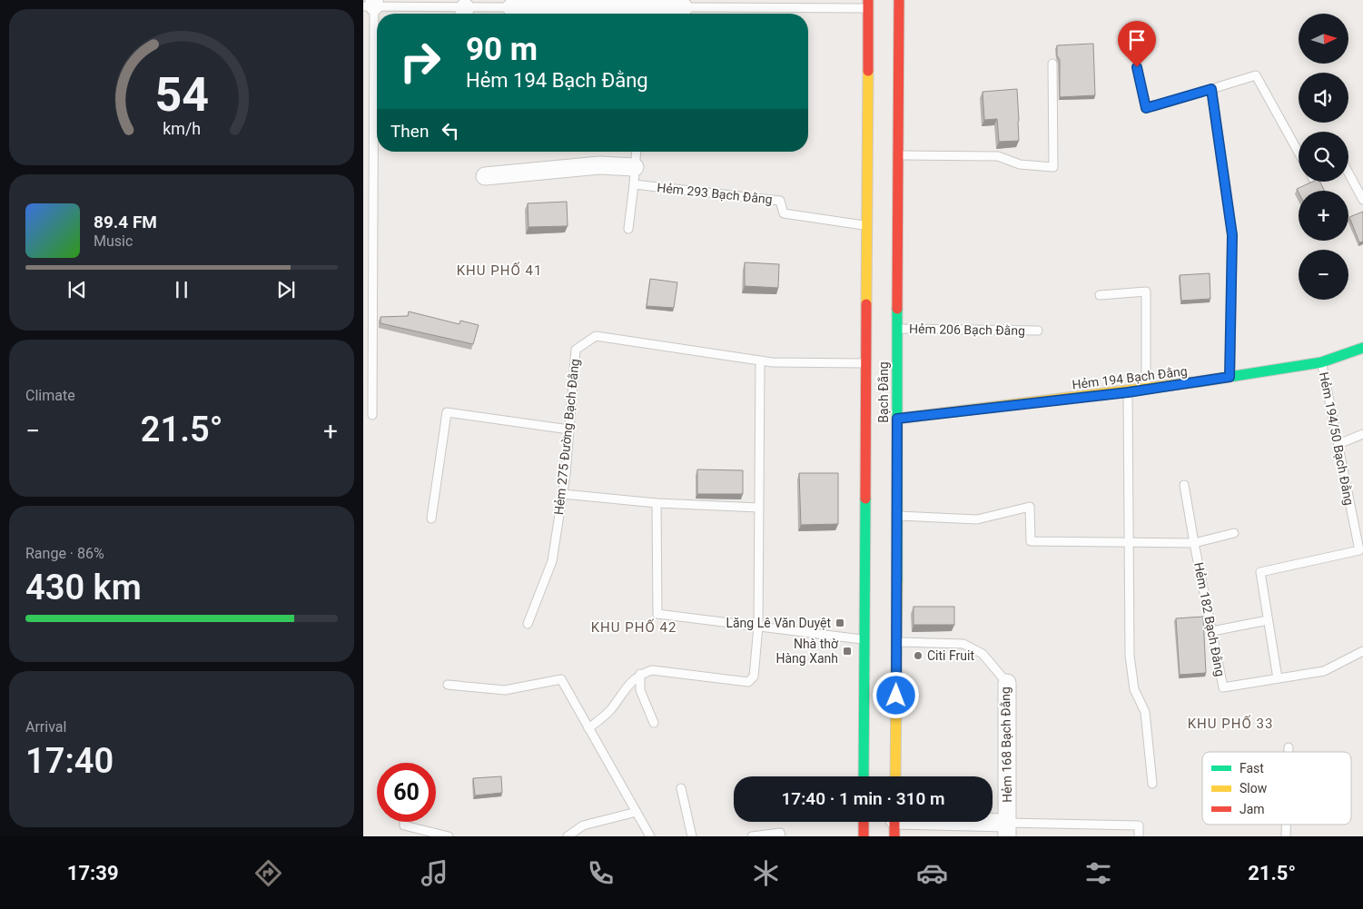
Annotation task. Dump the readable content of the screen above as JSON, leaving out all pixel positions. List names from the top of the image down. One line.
{"streets":{"main road":["Hẻm 194 Bạch Đằng","Bạch Đằng"],"street":["Hẻm 168 Bạch Đằng"],"lane":["Hẻm 293 Bạch Đằng","Hẻm 206 Bạch Đằng","Hẻm 275 Đường Bạch Đằng","Hẻm 194/50 Bạch Đằng","Hẻm 182 Bạch Đằng"]},"crossings":[["Hẻm 293 Bạch Đằng","Bạch Đằng"],["Hẻm 206 Bạch Đằng","Bạch Đằng"],["Hẻm 194 Bạch Đằng","Bạch Đằng"],["Hẻm 194 Bạch Đằng","Hẻm 194/50 Bạch Đằng"],["Bạch Đằng","Hẻm 275 Đường Bạch Đằng"],["Bạch Đằng","Hẻm 168 Bạch Đằng"],["Hẻm 194/50 Bạch Đằng","Hẻm 182 Bạch Đằng"]],"districts":["KHU PHỐ 41","KHU PHỐ 42","KHU PHỐ 33"],"places":{"transit":["Lăng Lê Văn Duyệt","Nhà thờ Hàng Xanh"],"other":["Citi Fruit"]},"legend":["Fast","Slow","Jam"],"north":"right","page":{"map_buttons":["+","−"],"turn":["90 m","Hẻm 194 Bạch Đằng"],"then":"Then","song":["89.4 FM","Music"],"tile":["Climate",["Range · 86%","430 km"],["Arrival","17:40"]],"heat":["−","21.5°","+"],"limit":"60","trip":"17:40 · 1 min · 310 m","tabs":["17:39","21.5°"],"gauge":["54","km/h"]}}
